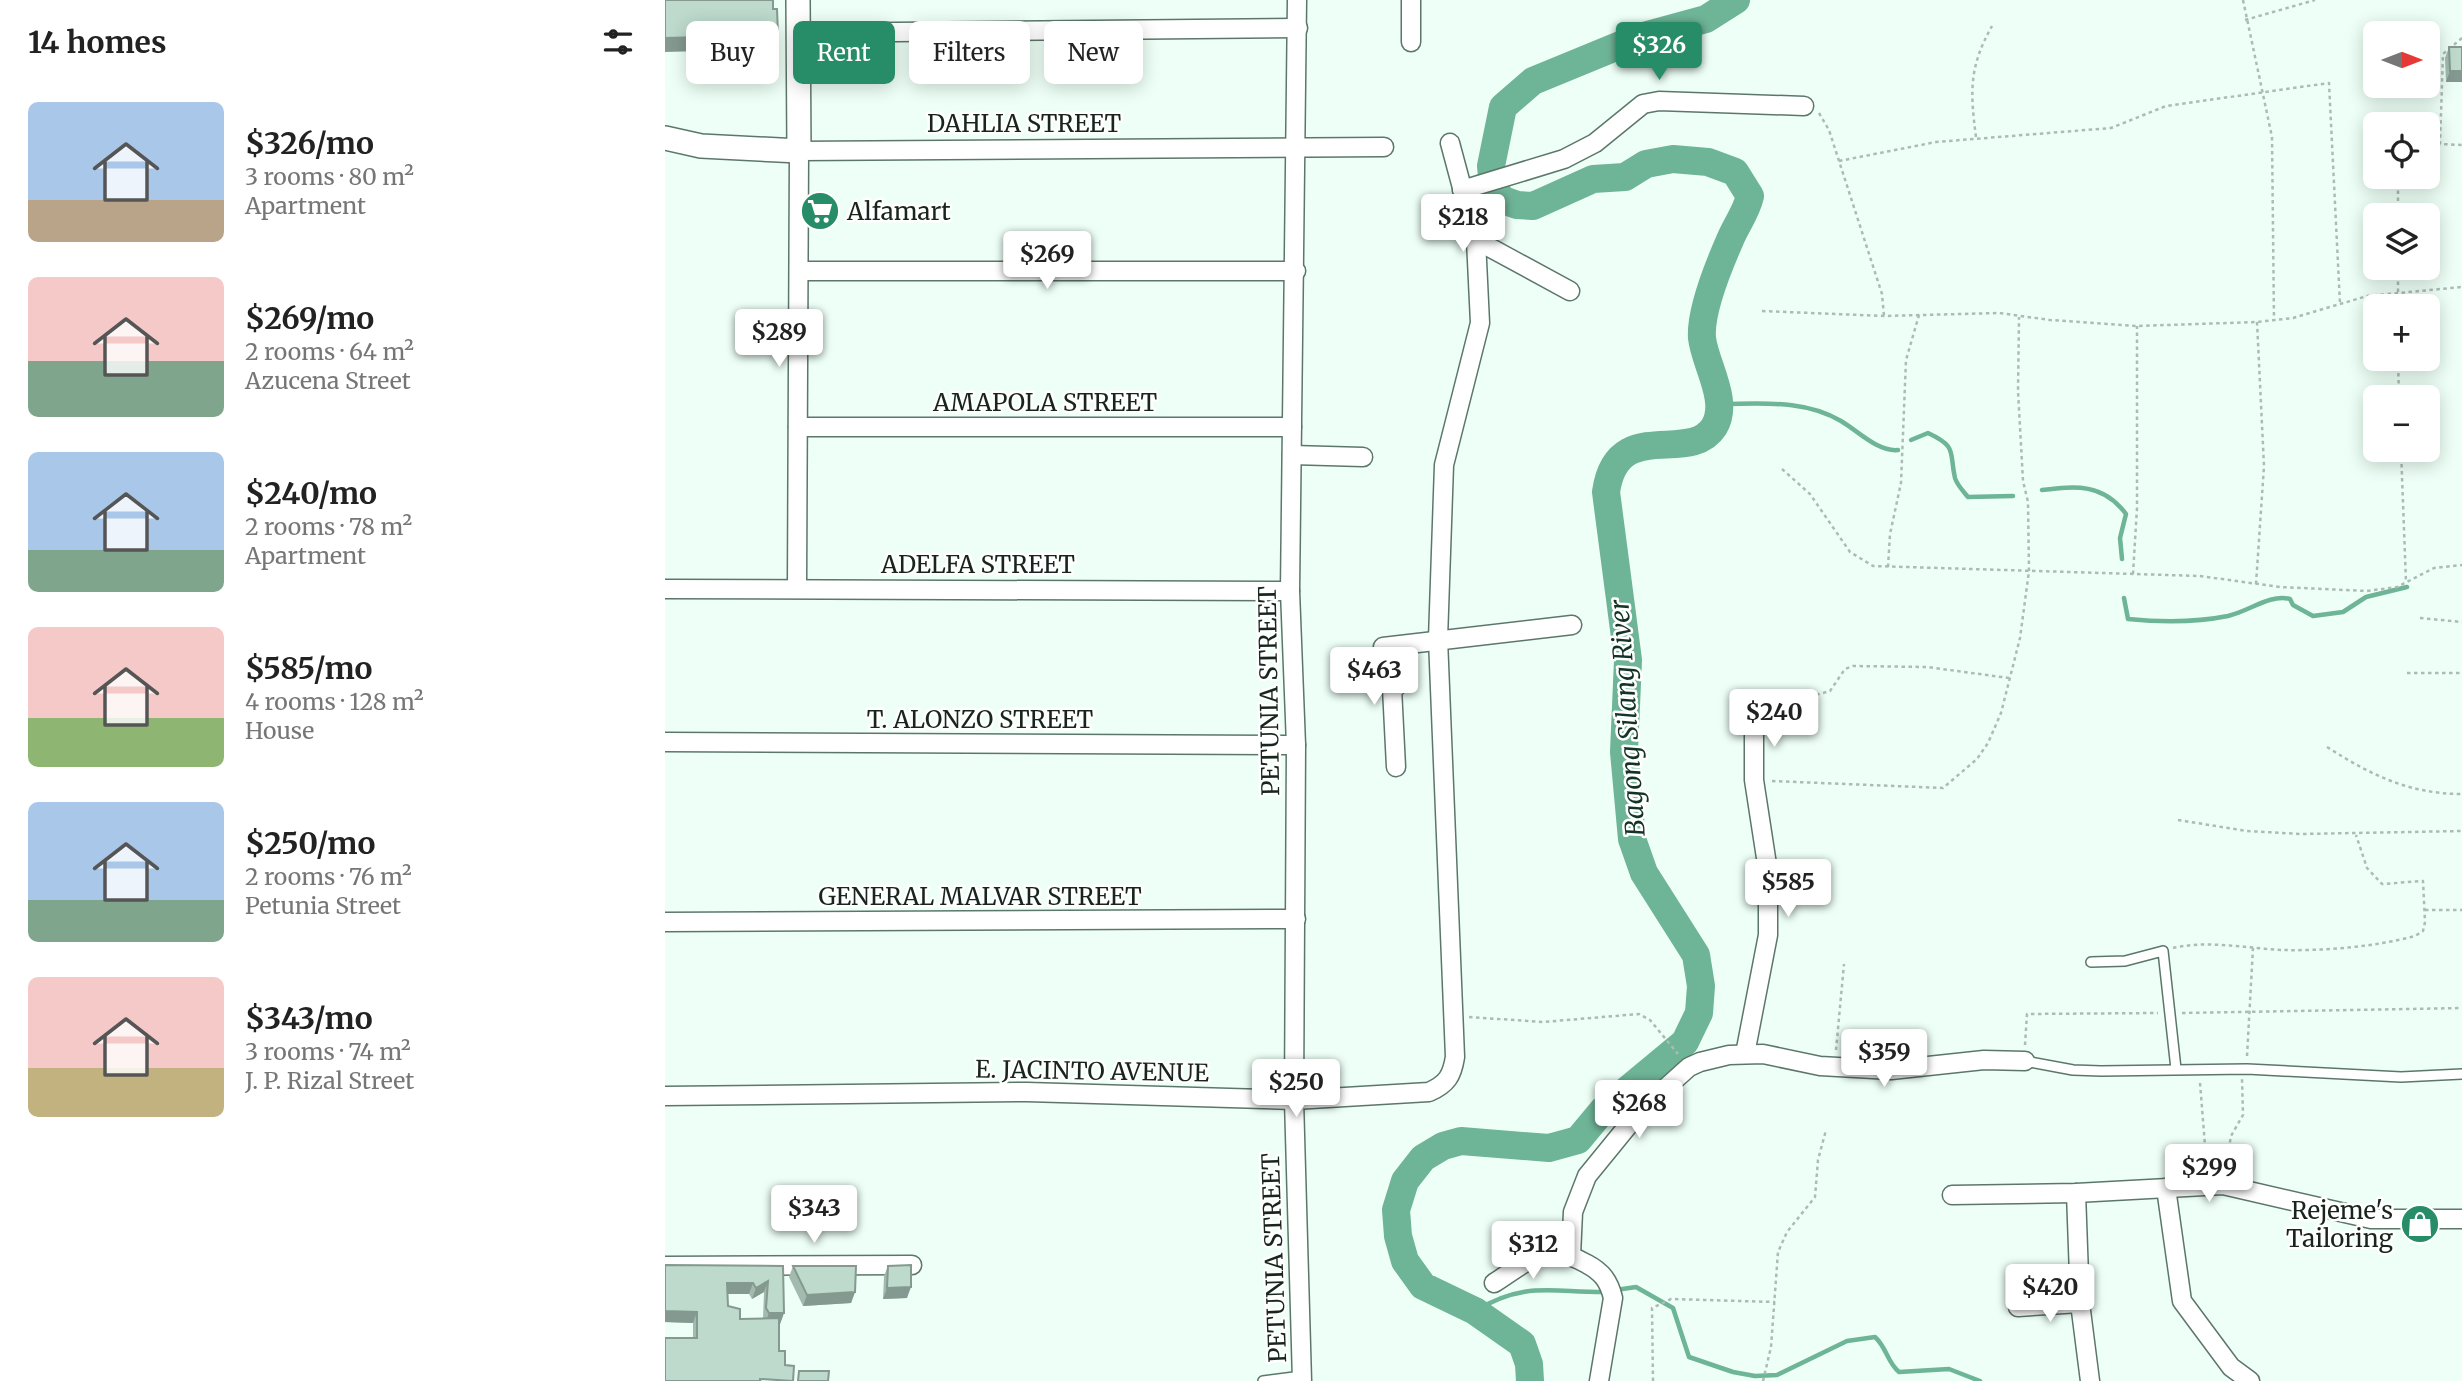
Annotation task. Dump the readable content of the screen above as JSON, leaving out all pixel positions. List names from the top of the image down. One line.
{"streets":{"street":["DAHLIA STREET","AMAPOLA STREET","ADELFA STREET","PETUNIA STREET","T. ALONZO STREET","GENERAL MALVAR STREET","E. JACINTO AVENUE"]},"crossings":[["DAHLIA STREET","PETUNIA STREET"],["AMAPOLA STREET","PETUNIA STREET"],["ADELFA STREET","PETUNIA STREET"],["PETUNIA STREET","T. ALONZO STREET"],["PETUNIA STREET","GENERAL MALVAR STREET"],["PETUNIA STREET","E. JACINTO AVENUE"]],"water":["Bagong Silang River"],"places":{"supermarket":["Alfamart"],"shop":["Rejeme's Tailoring"]},"north":"right","page":{"heading":"14 homes","map_buttons":["+","−"],"chip":["Buy","Rent","Filters","New"],"price":["$326","$218","$269","$289","$463","$240","$585","$359","$250","$268","$299","$343","$312","$420"],"list":[{"name":"$326/mo","note":"3 rooms · 80 m² · Apartment"},{"name":"$269/mo","note":"2 rooms · 64 m² · Azucena Street"},{"name":"$240/mo","note":"2 rooms · 78 m² · Apartment"},{"name":"$585/mo","note":"4 rooms · 128 m² · House"},{"name":"$250/mo","note":"2 rooms · 76 m² · Petunia Street"},{"name":"$343/mo","note":"3 rooms · 74 m² · J. P. Rizal Street"}]}}
